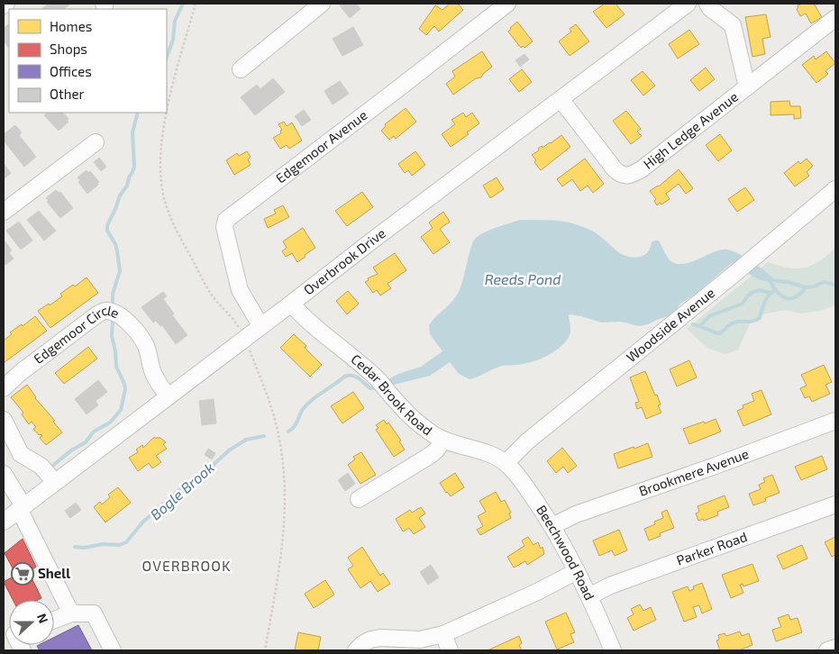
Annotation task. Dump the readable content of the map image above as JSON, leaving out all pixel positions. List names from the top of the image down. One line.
{"streets":{"street":["High Ledge Avenue","Edgemoor Avenue","Overbrook Drive","Woodside Avenue","Edgemoor Circle","Cedar Brook Road","Brookmere Avenue","Parker Road","Beechwood Road"]},"crossings":[["High Ledge Avenue","Overbrook Drive"],["Edgemoor Avenue","Overbrook Drive"],["Overbrook Drive","Edgemoor Circle"],["Overbrook Drive","Cedar Brook Road"],["Woodside Avenue","Cedar Brook Road"],["Woodside Avenue","Beechwood Road"],["Cedar Brook Road","Beechwood Road"],["Brookmere Avenue","Beechwood Road"],["Parker Road","Beechwood Road"]],"districts":["OVERBROOK"],"water":["Reeds Pond","Bogle Brook"],"places":{"supermarket":["Shell"]},"legend":["Homes","Shops","Offices","Other"],"north":"right"}
